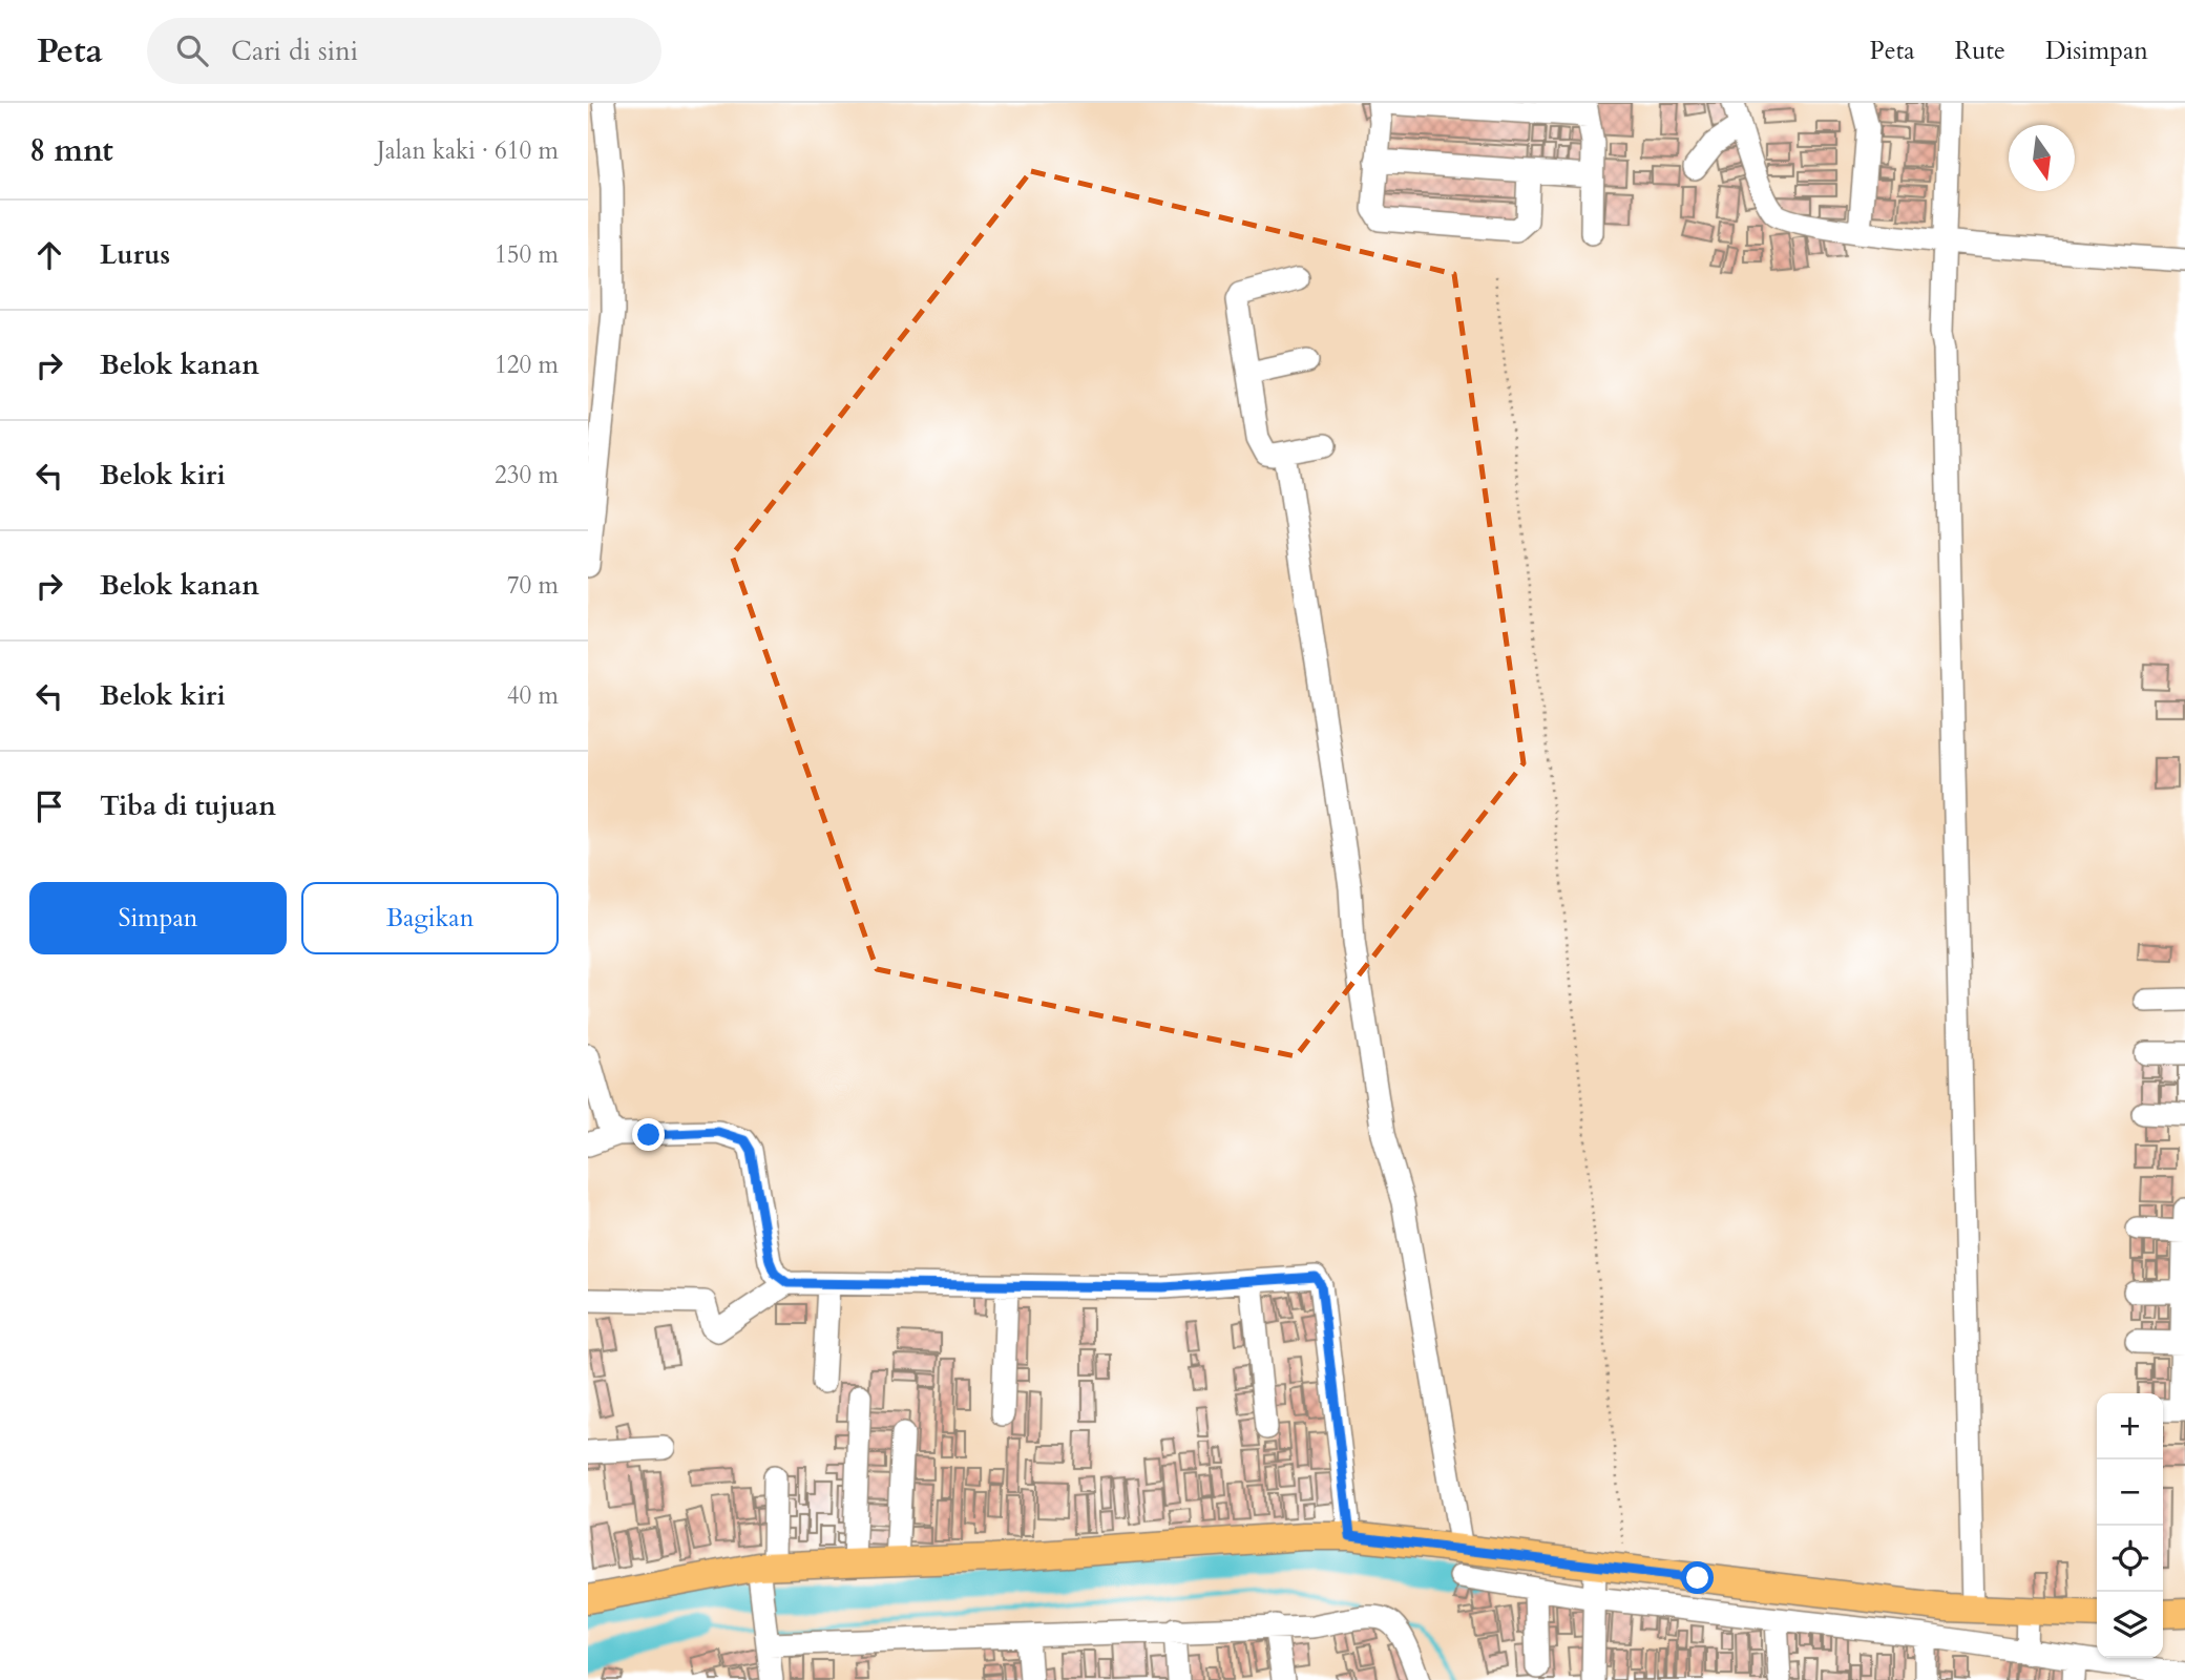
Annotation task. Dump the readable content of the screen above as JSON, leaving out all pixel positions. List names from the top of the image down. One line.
{"north":"bottom","page":{"header":"Peta","search":"Cari di sini","nav":["Peta","Rute","Disimpan"],"heading":["8 mnt","Jalan kaki · 610 m"],"list":[["Lurus","150 m"],["Belok kanan","120 m"],["Belok kiri","230 m"],["Belok kanan","70 m"],["Belok kiri","40 m"],"Tiba di tujuan"],"buttons":["Simpan","Bagikan"],"map_buttons":["+","−"]}}
